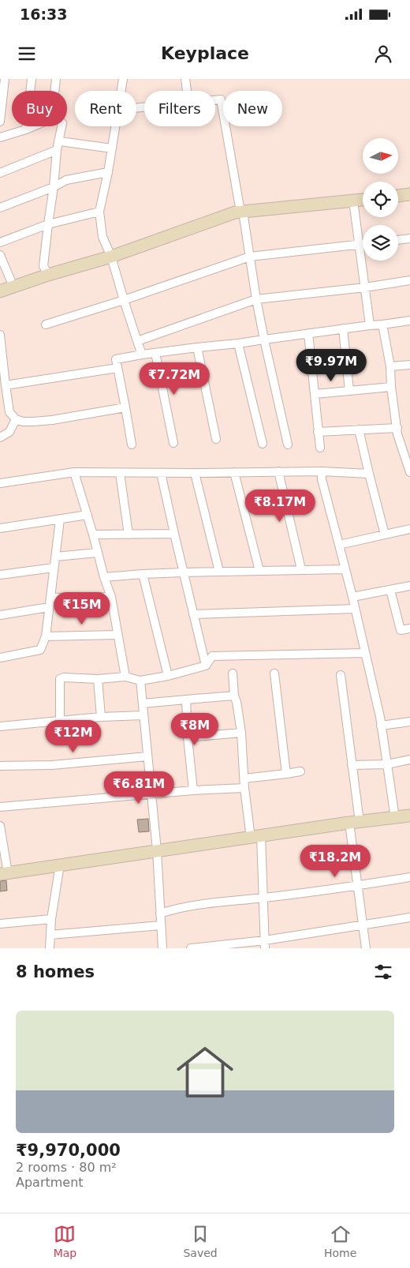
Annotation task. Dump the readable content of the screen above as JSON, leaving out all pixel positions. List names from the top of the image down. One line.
{"north":"right","page":{"status":"16:33","header":"Keyplace","chip":["Buy","Rent","Filters","New"],"price":["₹9.97M","₹7.72M","₹8.17M","₹15M","₹8M","₹12M","₹6.81M","₹18.2M"],"heading":"8 homes","list":[{"name":"₹9,970,000","note":"2 rooms · 80 m² · Apartment"}],"tabs":["Map","Saved","Home"]}}
